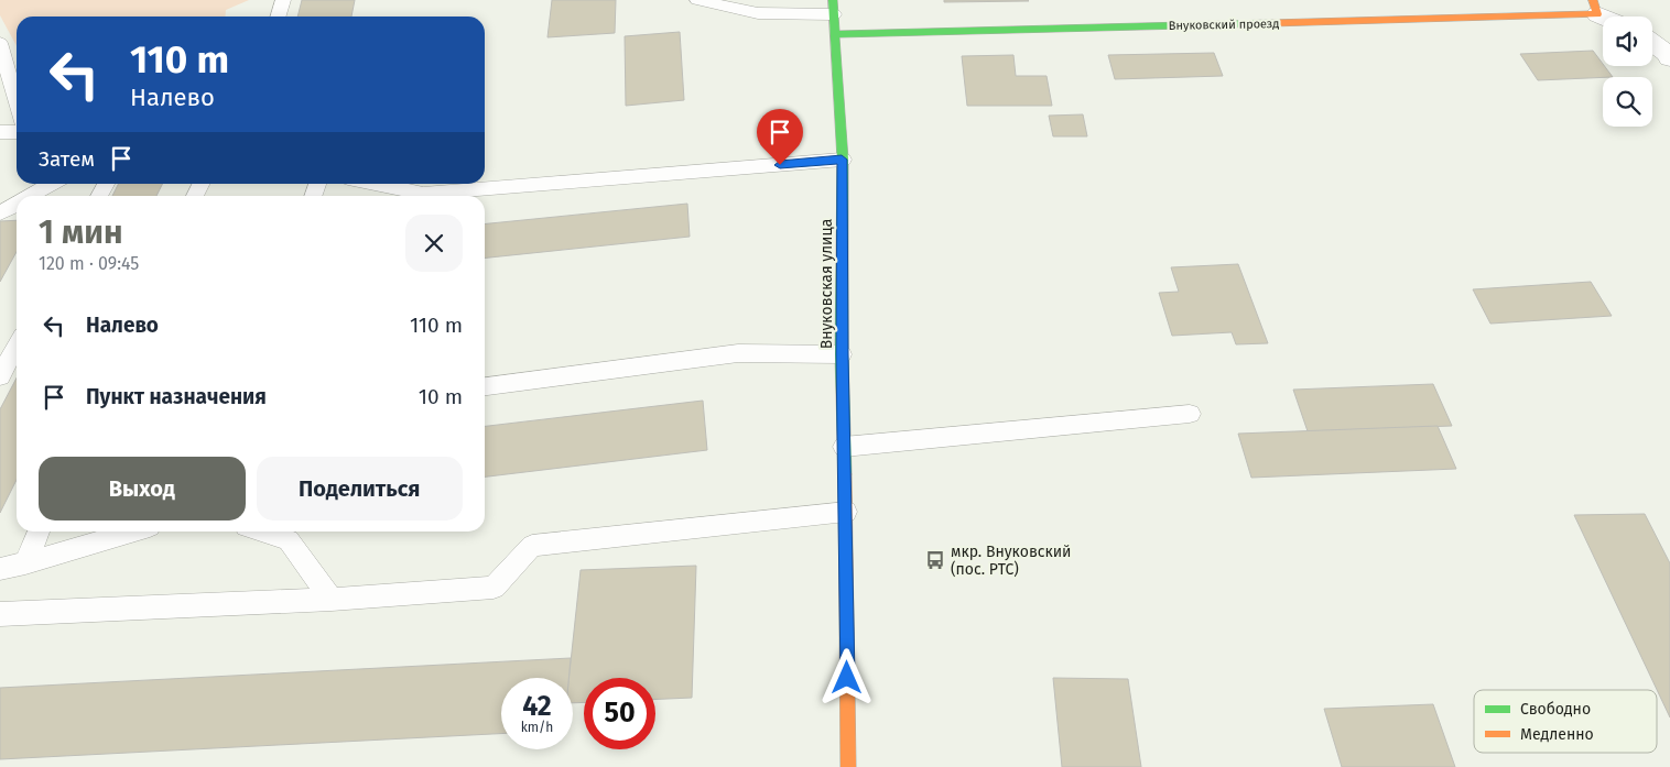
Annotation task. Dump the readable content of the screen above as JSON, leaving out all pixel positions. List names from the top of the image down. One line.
{"streets":{"street":["Внуковский проезд","Внуковская улица"]},"crossings":[["Внуковский проезд","Внуковская улица"]],"places":{"bus stop":["мкр. Внуковский (пос. РТС)"]},"legend":["Свободно","Медленно"],"page":{"turn":["110 m","Налево"],"then":"Затем","heading":["1 мин","120 m · 09:45"],"list":[{"name":"Налево","value":"110 m"},{"name":"Пункт назначения","value":"10 m"}],"buttons":["Выход","Поделиться"],"speed":"42 km/h","limit":"50"}}
